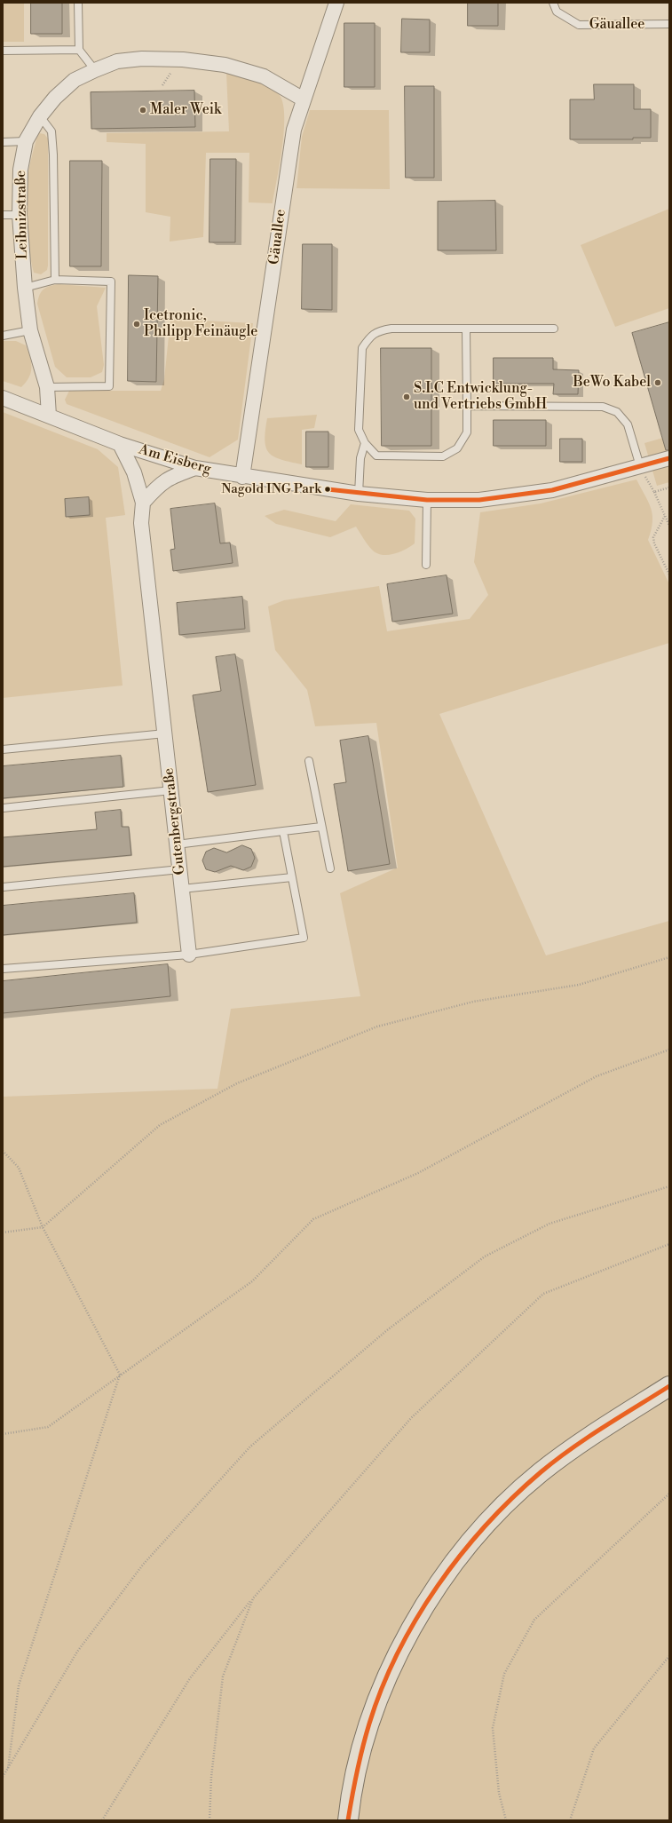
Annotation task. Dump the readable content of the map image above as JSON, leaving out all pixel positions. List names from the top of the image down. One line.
{"streets":{"street":["Gäuallee","Leibnizstraße","Am Eisberg","Gutenbergstraße"]},"crossings":[["Gäuallee","Leibnizstraße"],["Gäuallee","Am Eisberg"],["Leibnizstraße","Am Eisberg"],["Am Eisberg","Gutenbergstraße"]],"places":["Maler Weik","Icetronic, Philipp Feinäugle","BeWo Kabel","S.I.C Entwicklung- und Vertriebs GmbH","Nagold ING Park"]}
